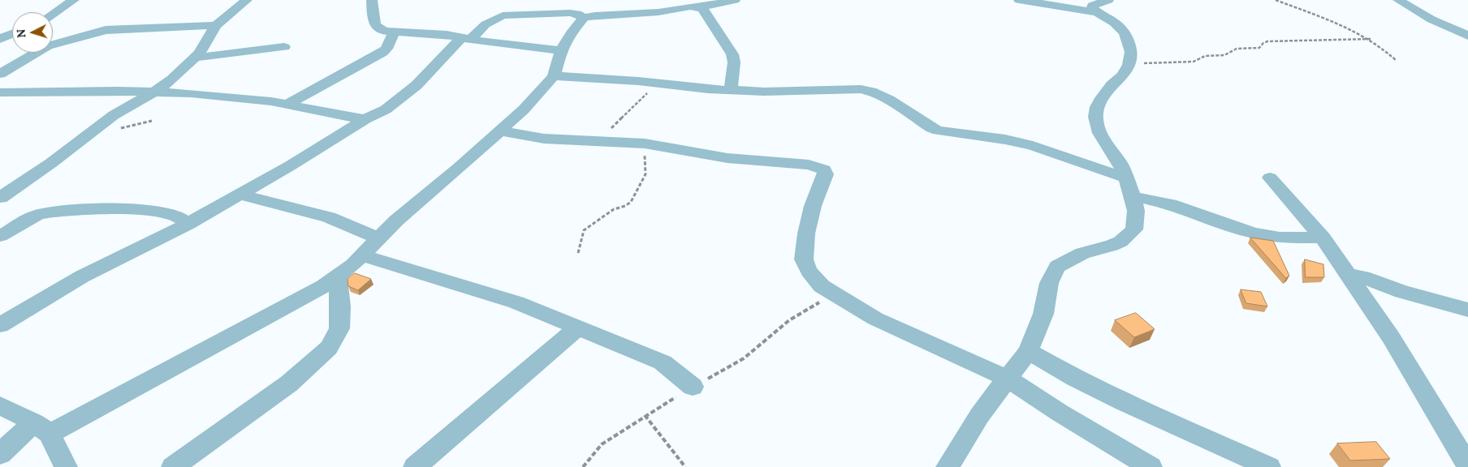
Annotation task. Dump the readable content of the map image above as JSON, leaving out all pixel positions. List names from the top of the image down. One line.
{"north":"left"}
